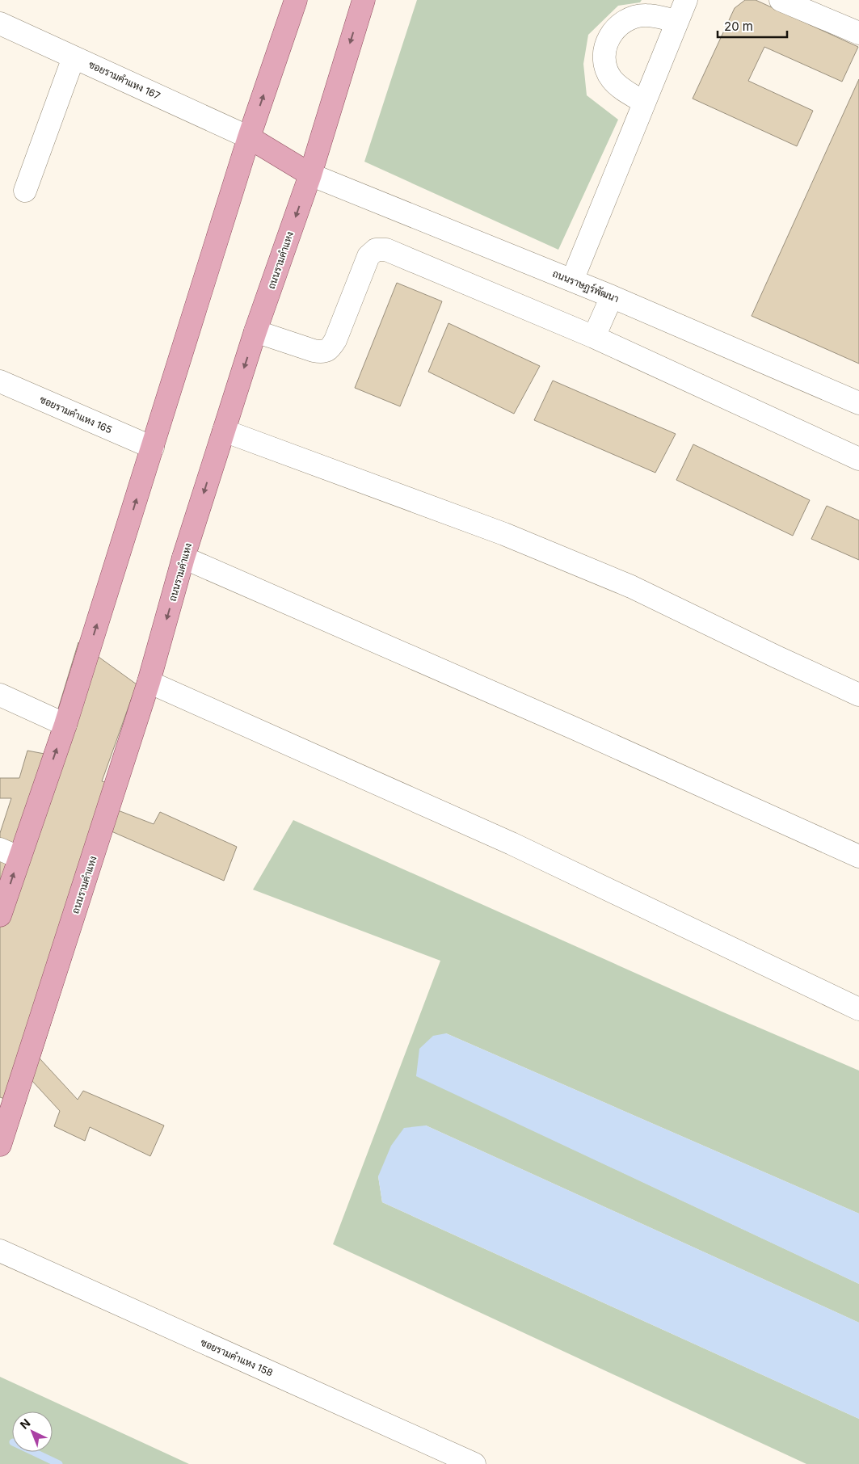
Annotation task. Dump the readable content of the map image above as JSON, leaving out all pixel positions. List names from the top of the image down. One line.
{"streets":{"main road":["ถนนรามคำแหง"],"street":["ซอยรามคำแหง 167","ถนนราษฏร์พัฒนา","ซอยรามคำแหง 165","ซอยรามคำแหง 158"]},"crossings":[["ถนนรามคำแหง","ถนนราษฏร์พัฒนา"]],"scale_bar":"20 m","north":"top left"}
